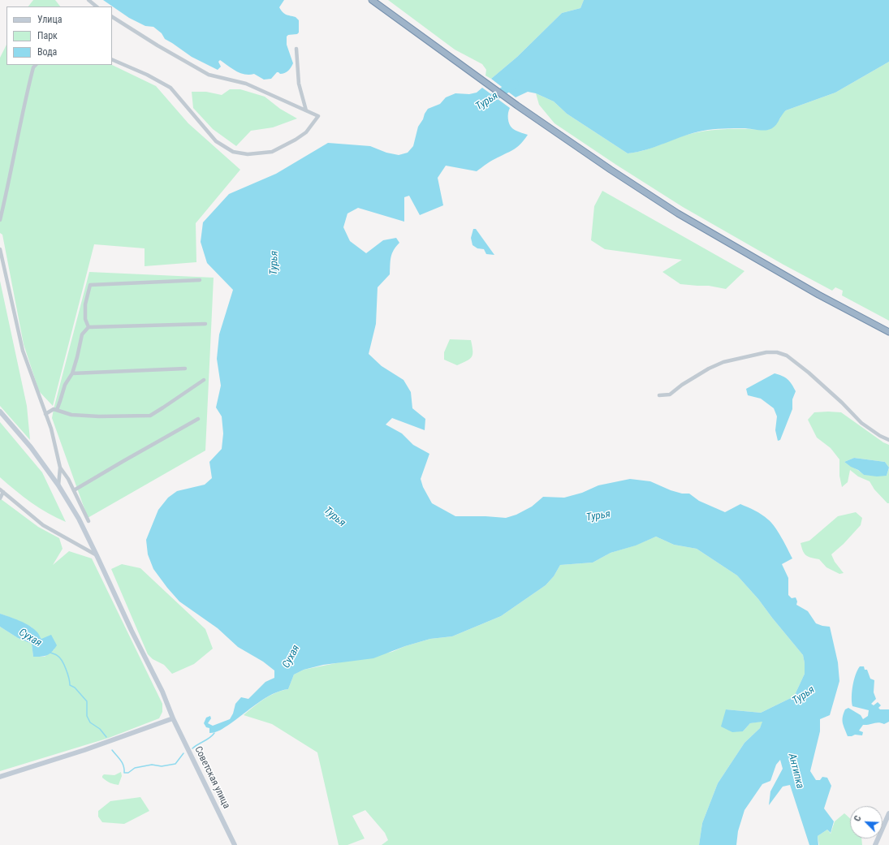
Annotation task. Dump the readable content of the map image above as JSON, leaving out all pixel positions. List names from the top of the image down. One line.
{"streets":{"main road":["Советская улица"]},"water":["Турья","Сухая","Антипка"],"legend":["Улица","Парк","Вода"],"north":"top left"}
